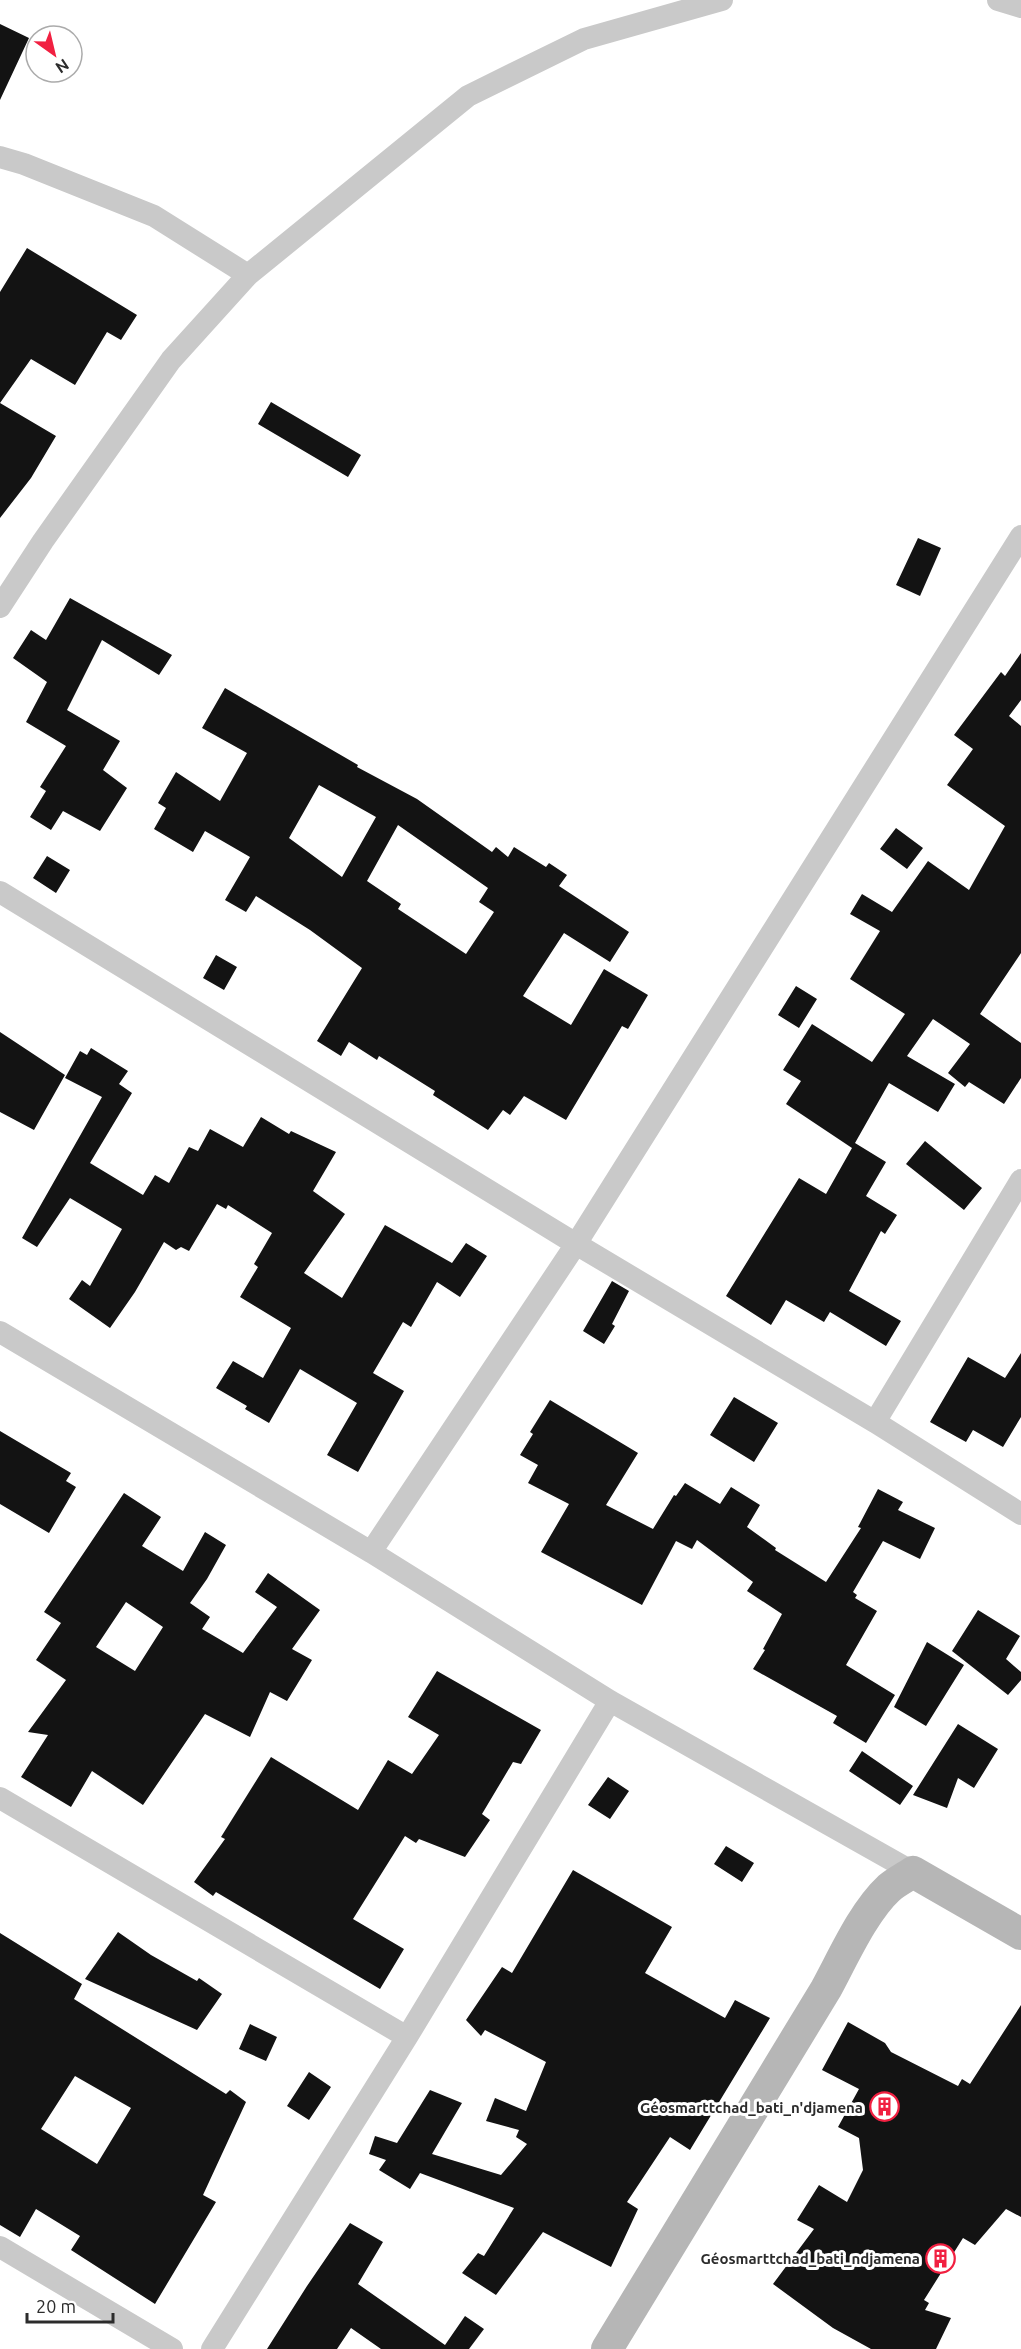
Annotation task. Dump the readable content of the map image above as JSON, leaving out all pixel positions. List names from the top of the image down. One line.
{"places":{"building":["Géosmarttchad_bati_n'djamena","Géosmarttchad_bati_ndjamena"]},"scale_bar":"20 m","north":"bottom right"}
